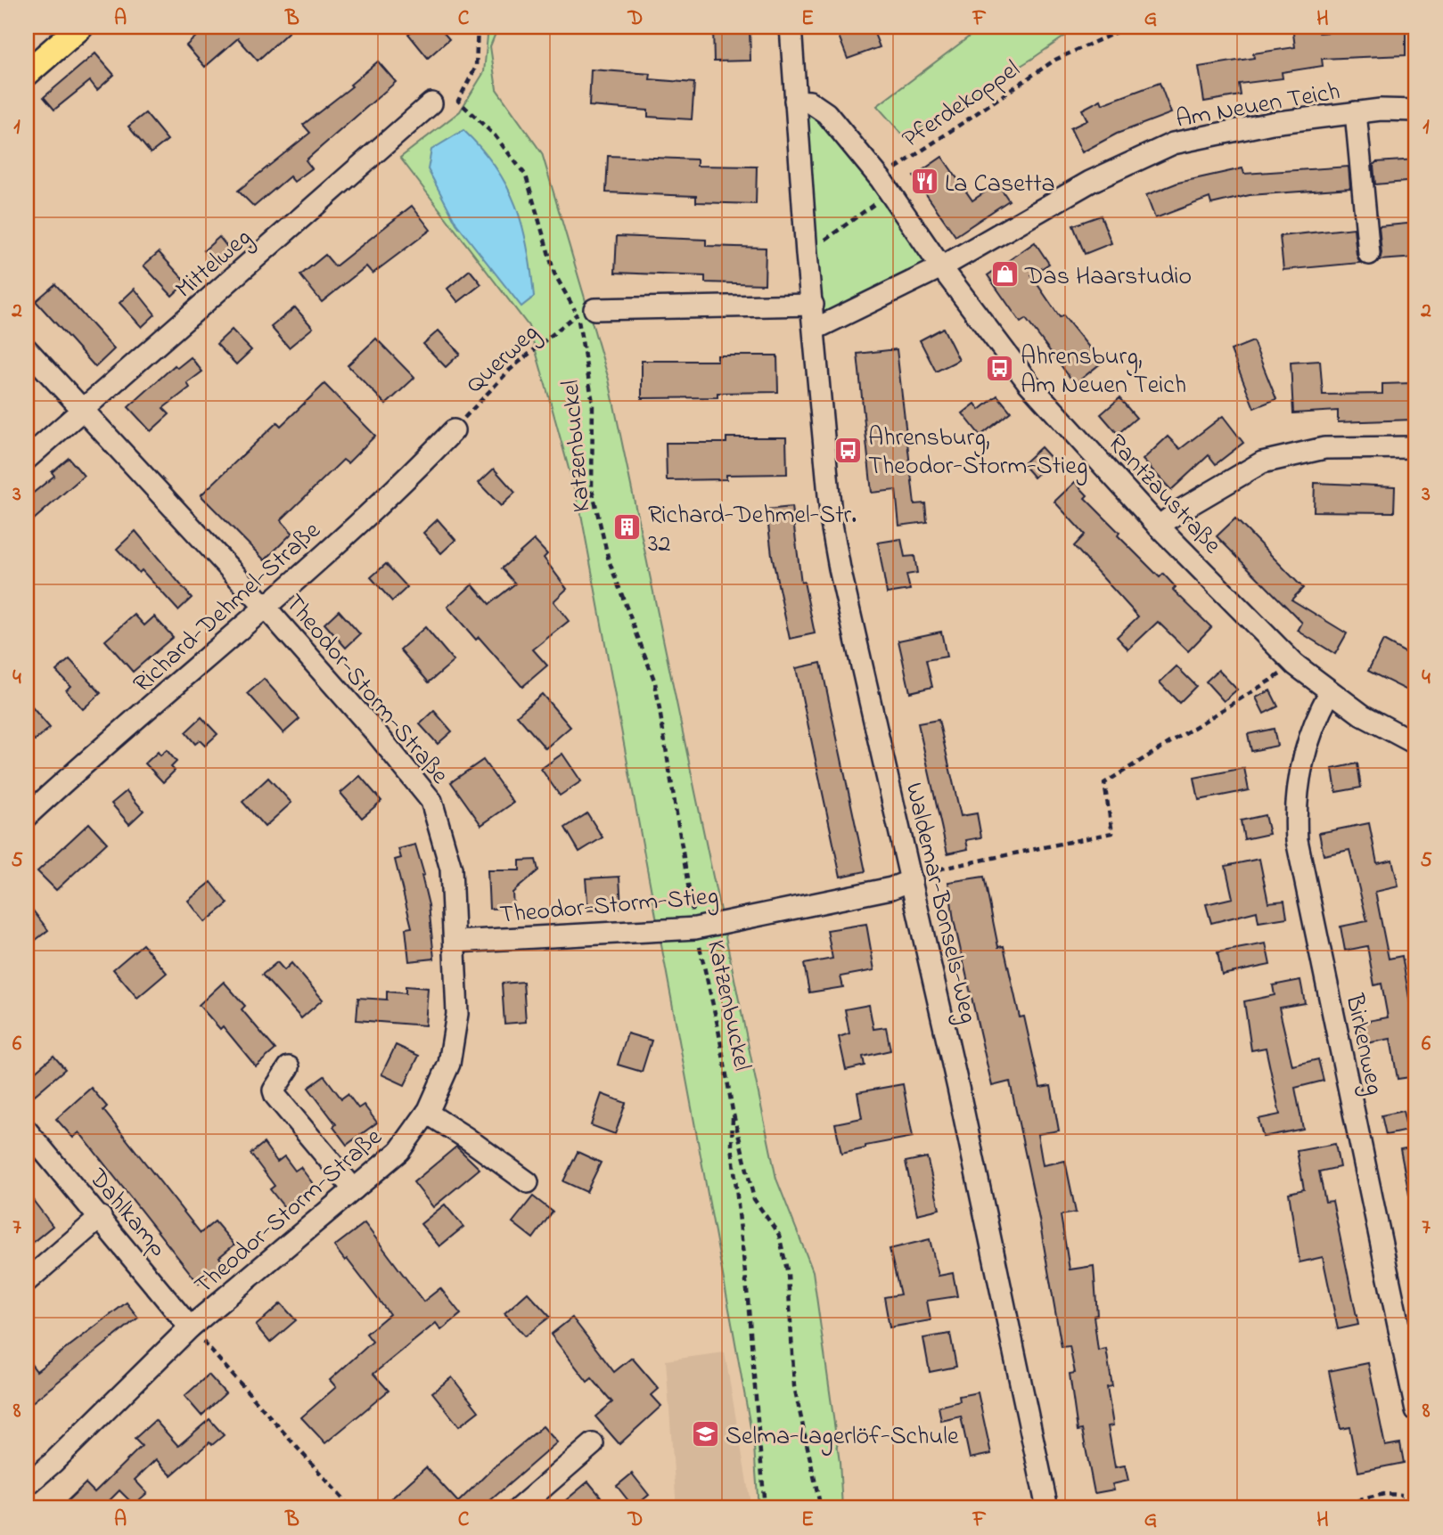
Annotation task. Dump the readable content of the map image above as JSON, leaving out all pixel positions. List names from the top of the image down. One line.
{"streets":{"street":["Am Neuen Teich","Mittelweg","Rantzaustraße","Richard-Dehmel-Straße","Theodor-Storm-Straße","Waldemar-Bonsels-Weg","Theodor-Storm-Stieg","Birkenweg","Dahlkamp"],"path":["Pferdekoppel","Querweg","Katzenbuckel"]},"crossings":[["Pferdekoppel","Rantzaustraße"],["Pferdekoppel","Waldemar-Bonsels-Weg"],["Am Neuen Teich","Rantzaustraße"],["Am Neuen Teich","Waldemar-Bonsels-Weg"],["Mittelweg","Theodor-Storm-Straße"],["Querweg","Katzenbuckel"],["Querweg","Richard-Dehmel-Straße"],["Katzenbuckel","Theodor-Storm-Stieg"],["Rantzaustraße","Waldemar-Bonsels-Weg"],["Rantzaustraße","Birkenweg"],["Richard-Dehmel-Straße","Theodor-Storm-Straße"],["Theodor-Storm-Straße","Theodor-Storm-Stieg"],["Theodor-Storm-Straße","Dahlkamp"],["Waldemar-Bonsels-Weg","Theodor-Storm-Stieg"]],"places":{"restaurant":["La Casetta"],"shop":["Das Haarstudio"],"bus stop":["Ahrensburg, Am Neuen Teich","Ahrensburg, Theodor-Storm-Stieg"],"building":["Richard-Dehmel-Str. 32"],"school or university":["Selma-Lagerlöf-Schule"]},"grid":{"columns":["A","B","C","D","E","F","G","H"],"rows":["1","2","3","4","5","6","7","8"]}}
